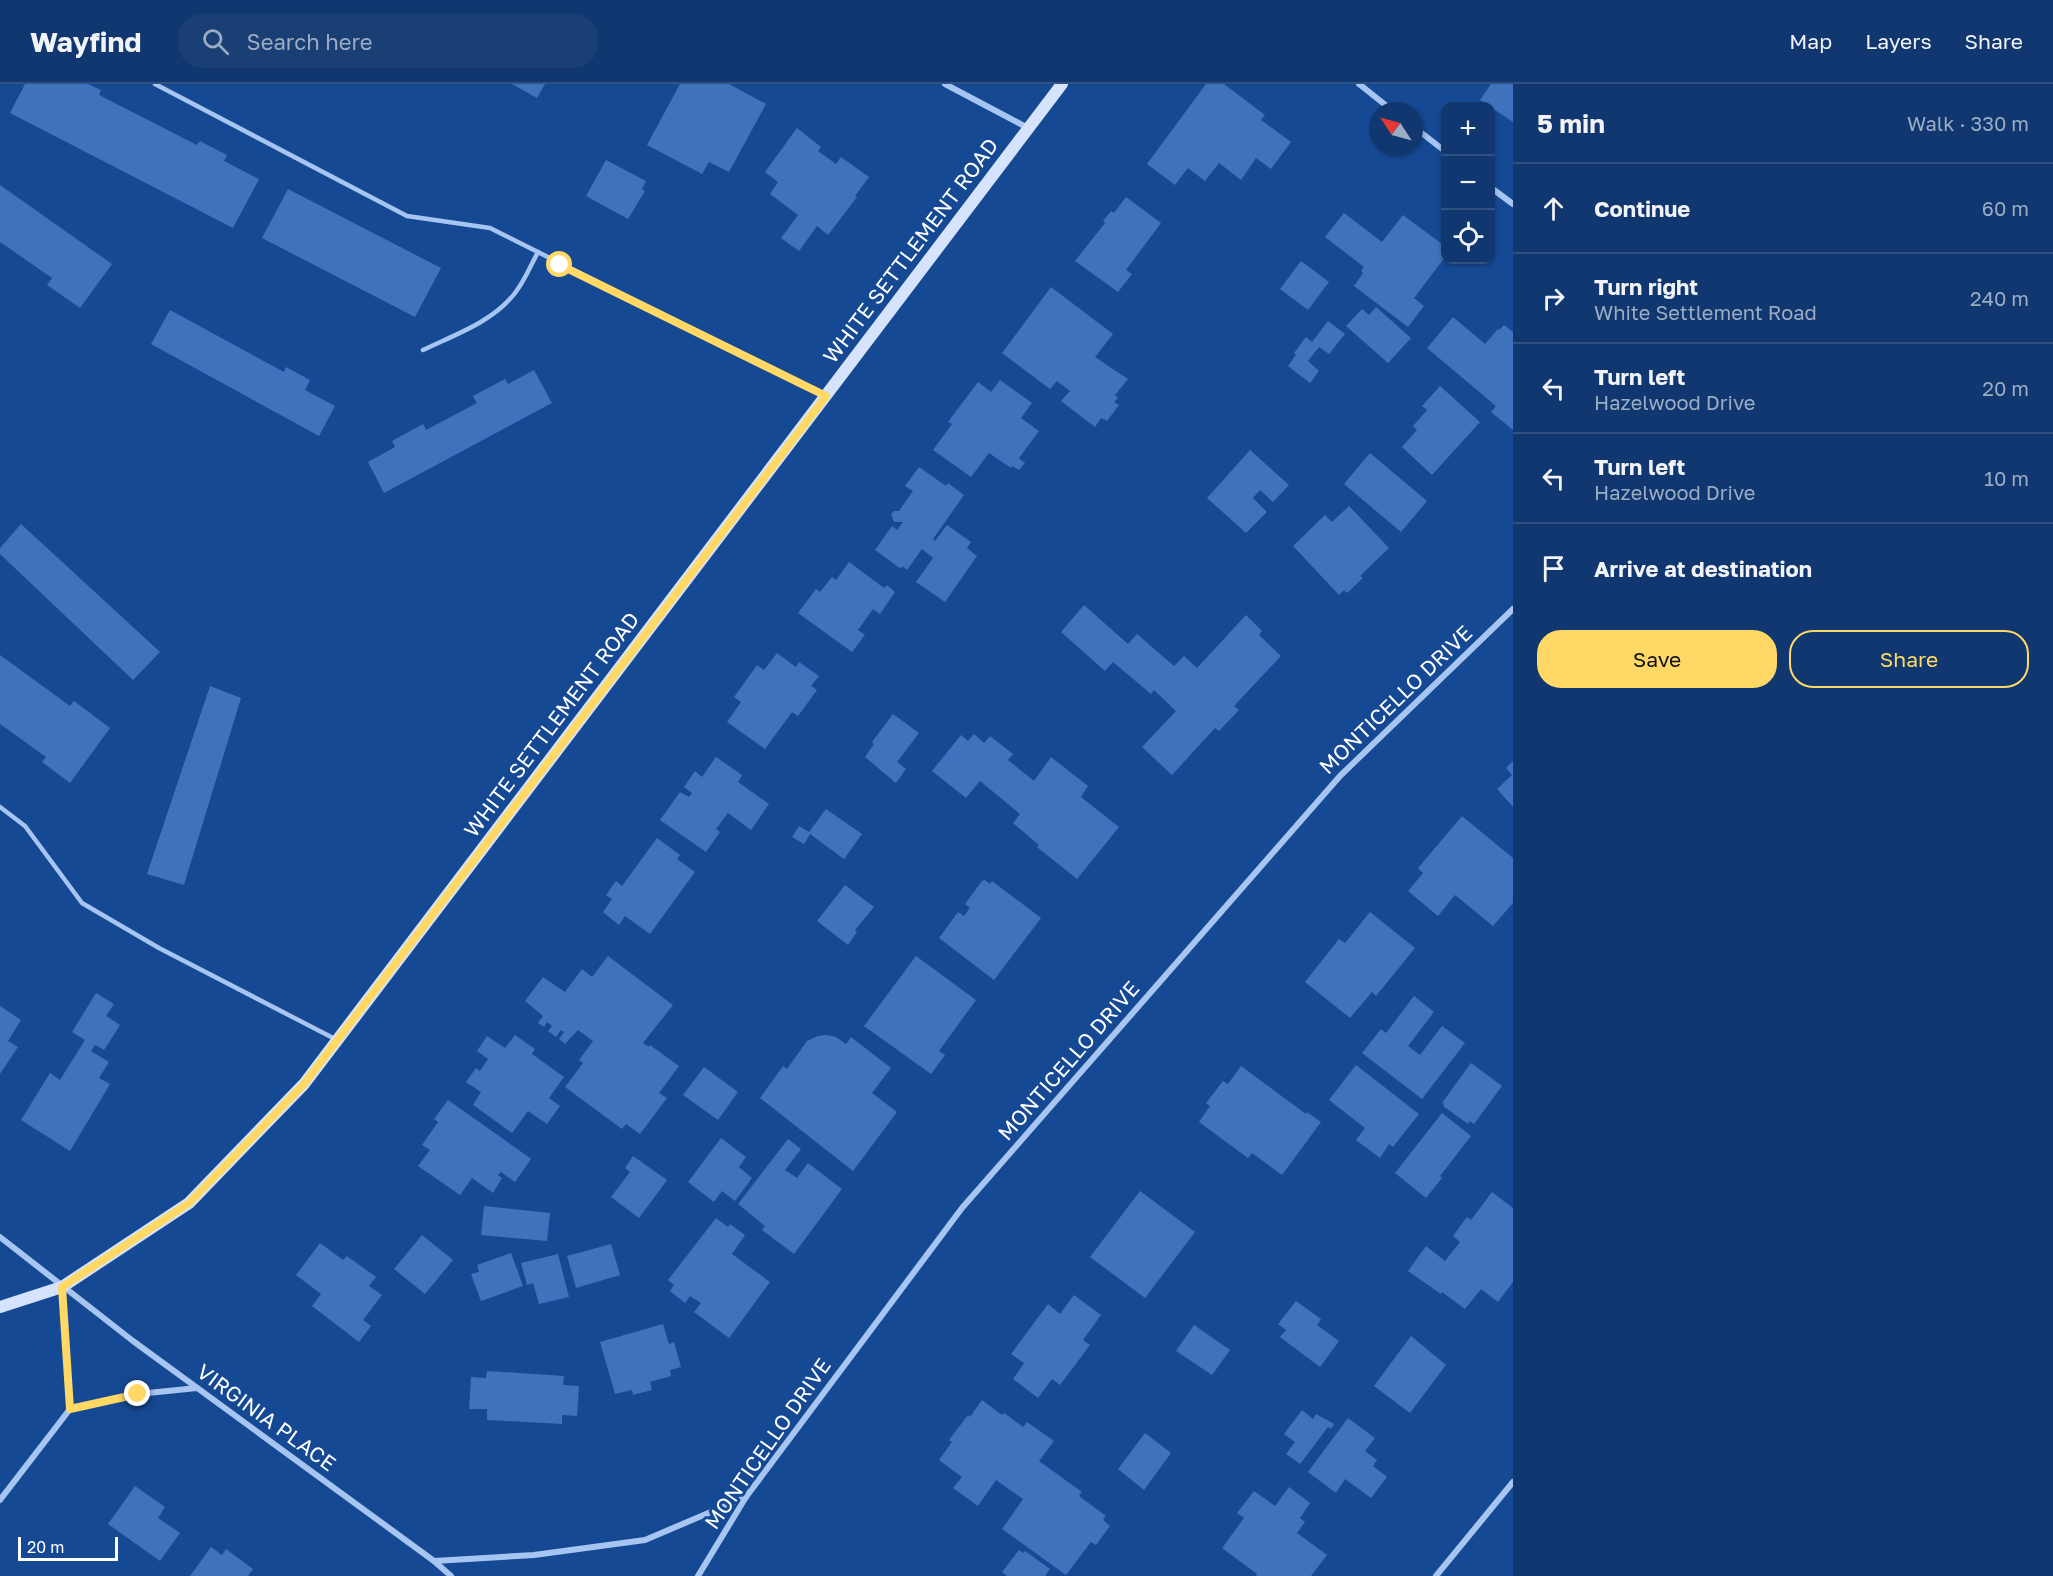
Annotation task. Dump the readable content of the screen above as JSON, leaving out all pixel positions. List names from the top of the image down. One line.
{"streets":{"main road":["WHITE SETTLEMENT ROAD"],"street":["MONTICELLO DRIVE","VIRGINIA PLACE"]},"crossings":[["WHITE SETTLEMENT ROAD","VIRGINIA PLACE"]],"scale_bar":"20 m","north":"top left","page":{"header":"Wayfind","search":"Search here","nav":["Map","Layers","Share"],"heading":["5 min","Walk · 330 m"],"map_buttons":["+","−"],"list":[["Continue","60 m"],["Turn right","White Settlement Road","240 m"],["Turn left","Hazelwood Drive","20 m"],["Turn left","Hazelwood Drive","10 m"],"Arrive at destination"],"buttons":["Save","Share"],"scale":"20 m"}}
